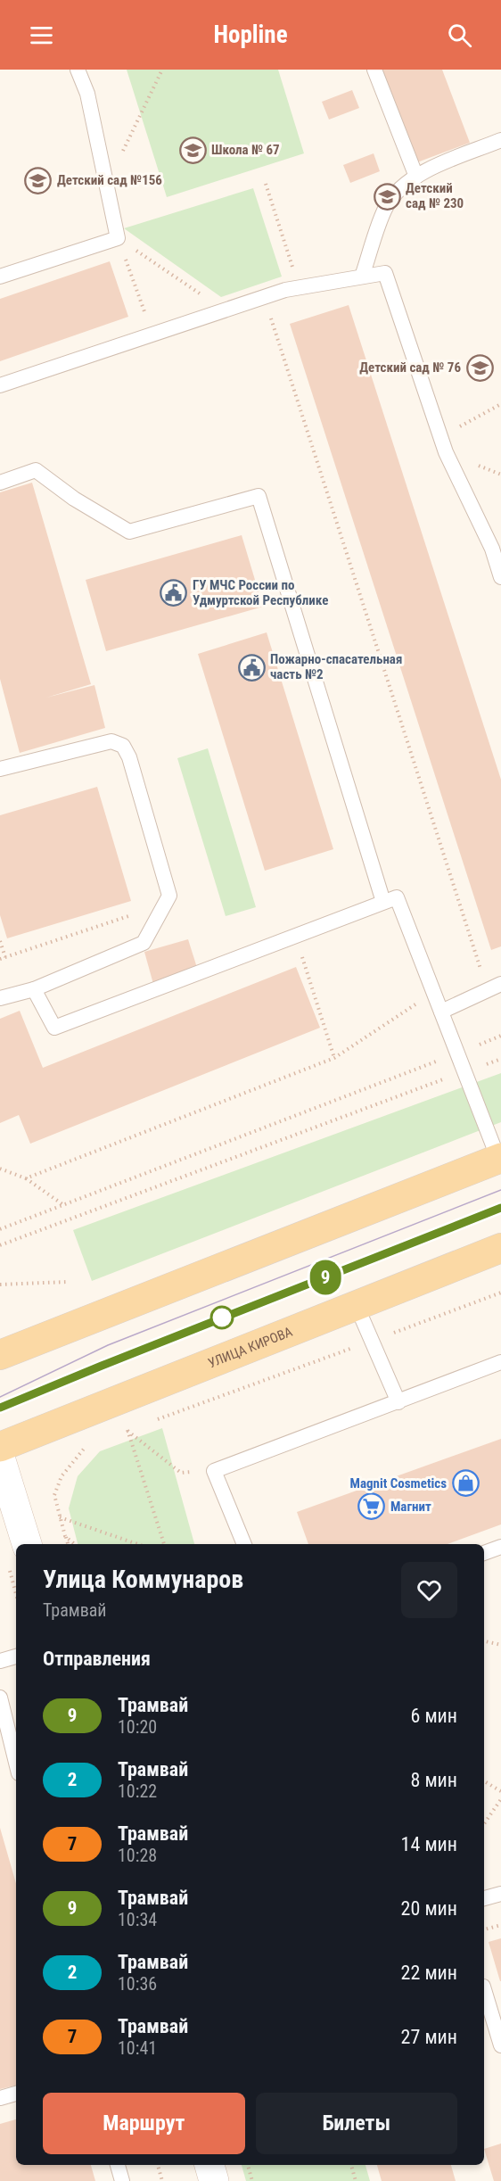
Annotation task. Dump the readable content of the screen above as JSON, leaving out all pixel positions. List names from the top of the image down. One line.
{"streets":{"main road":["УЛИЦА КИРОВА"]},"places":{"school or university":["Школа № 67","Детский сад №156","Детский сад № 230","Детский сад № 76"],"public building":["ГУ МЧС России по Удмуртской Республике","Пожарно-спасательная часть №2"],"shop":["Magnit Cosmetics"],"supermarket":["Магнит"]},"lines":["tram line 9"],"page":{"header":"Hopline","on_map":"9","heading":[["Улица Коммунаров","Трамвай"],"Отправления"],"list":[{"mark":"9","name":"Трамвай","note":"10:20","value":"6 мин"},{"mark":"2","name":"Трамвай","note":"10:22","value":"8 мин"},{"mark":"7","name":"Трамвай","note":"10:28","value":"14 мин"},{"mark":"9","name":"Трамвай","note":"10:34","value":"20 мин"},{"mark":"2","name":"Трамвай","note":"10:36","value":"22 мин"},{"mark":"7","name":"Трамвай","note":"10:41","value":"27 мин"}],"buttons":["Маршрут","Билеты"]}}
